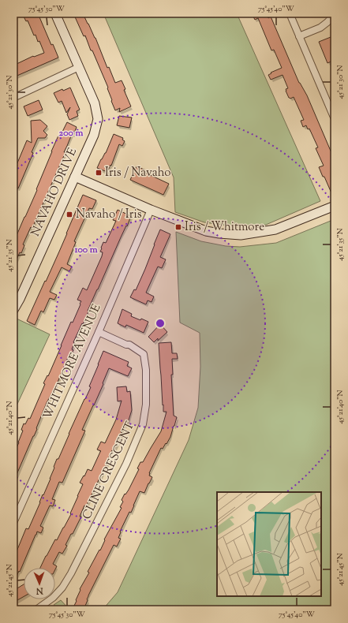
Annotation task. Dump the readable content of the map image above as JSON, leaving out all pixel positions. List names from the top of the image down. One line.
{"streets":{"street":["NAVAHO DRIVE","WHITMORE AVENUE","CLINE CRESCENT"]},"crossings":[["WHITMORE AVENUE","CLINE CRESCENT"]],"places":{"transit":["Iris / Navaho","Navaho / Iris","Iris / Whitmore"]},"north":"bottom","coordinates":["75°45'30\"W","75°45'40\"W","45°21'30\"N","45°21'35\"N","45°21'40\"N","45°21'45\"N"],"rings":["200 m","100 m"]}
